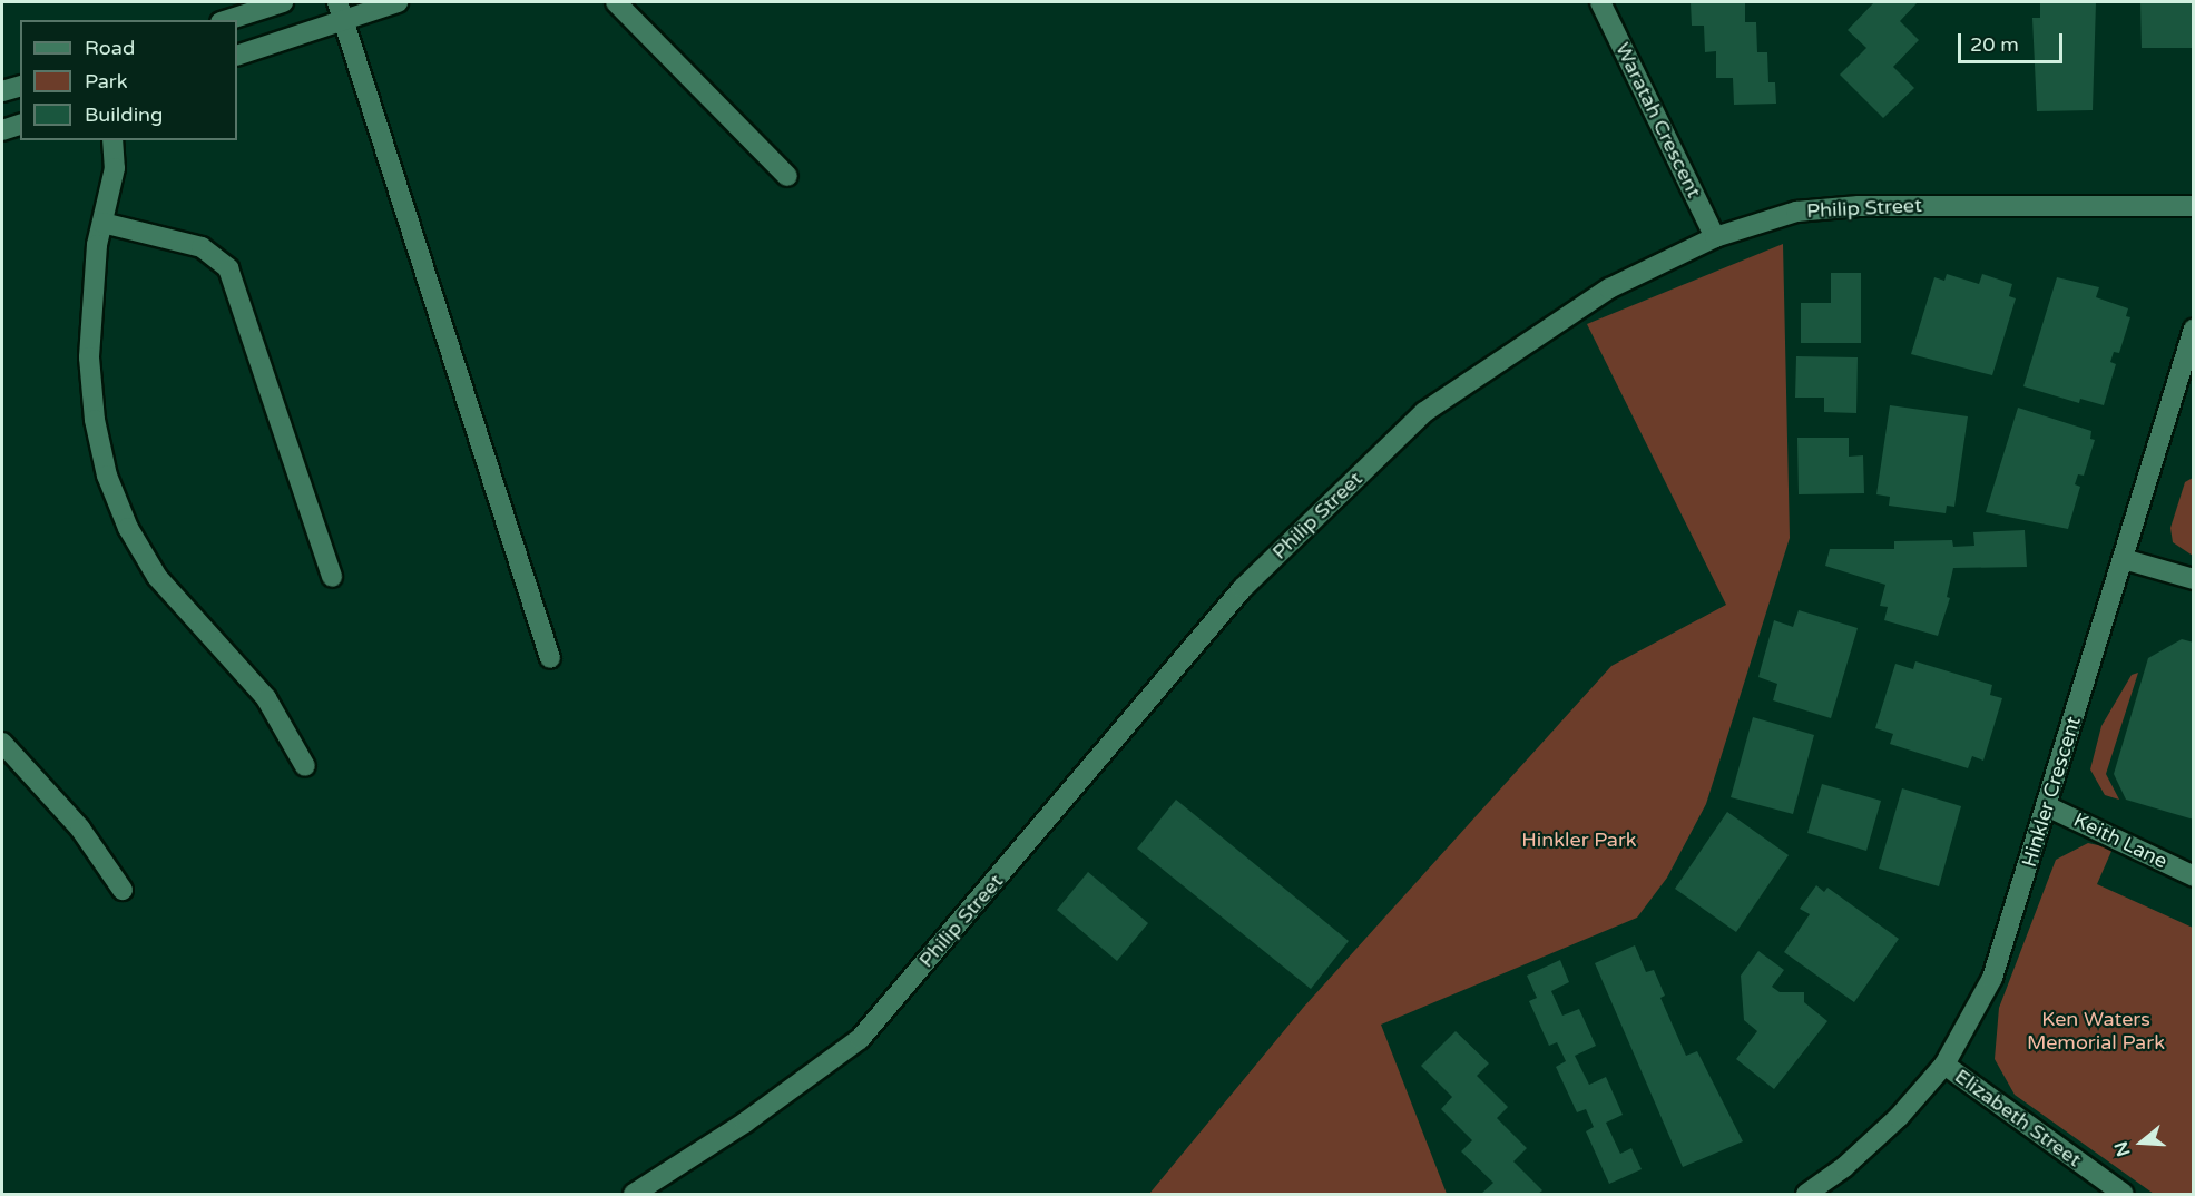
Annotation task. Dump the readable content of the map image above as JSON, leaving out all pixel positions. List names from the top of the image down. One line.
{"streets":{"street":["Waratah Crescent","Philip Street","Hinkler Crescent","Keith Lane","Elizabeth Street"]},"crossings":[["Waratah Crescent","Philip Street"],["Hinkler Crescent","Keith Lane"],["Hinkler Crescent","Elizabeth Street"]],"parks":["Hinkler Park","Ken Waters Memorial Park"],"legend":["Road","Park","Building"],"scale_bar":"20 m","north":"left"}
